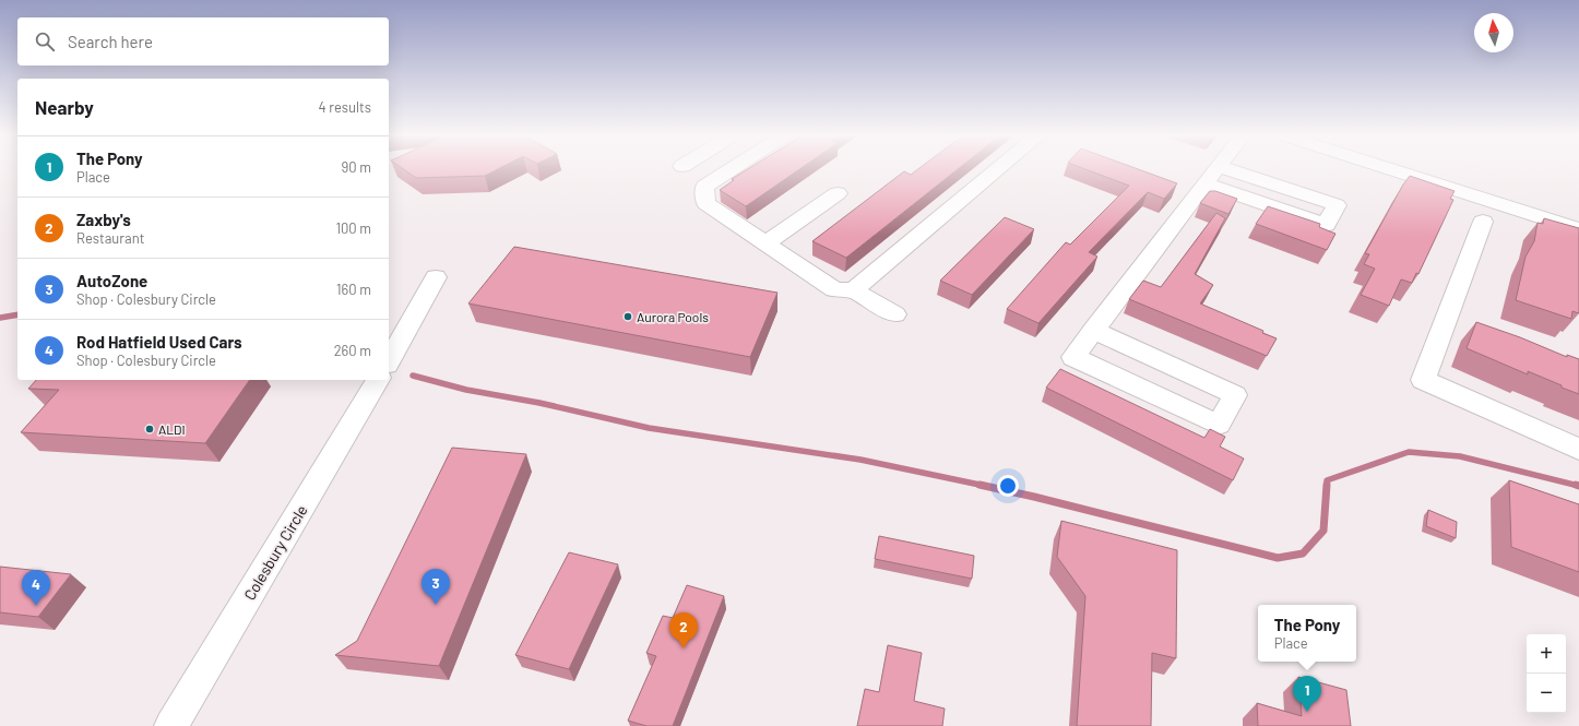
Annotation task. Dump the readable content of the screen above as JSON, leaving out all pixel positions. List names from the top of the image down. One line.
{"streets":{"street":["Colesbury Circle"]},"places":["Aurora Pools","ALDI"],"north":"top","page":{"search":"Search here","heading":["Nearby","4 results"],"list":[{"mark":"1","name":"The Pony","note":"Place","value":"90 m"},{"mark":"2","name":"Zaxby's","note":"Restaurant","value":"100 m"},{"mark":"3","name":"AutoZone","note":"Shop · Colesbury Circle","value":"160 m"},{"mark":"4","name":"Rod Hatfield Used Cars","note":"Shop · Colesbury Circle","value":"260 m"}],"pins":["3","4","2","1"],"popup":["The Pony","Place"],"map_buttons":["+","−"]}}
